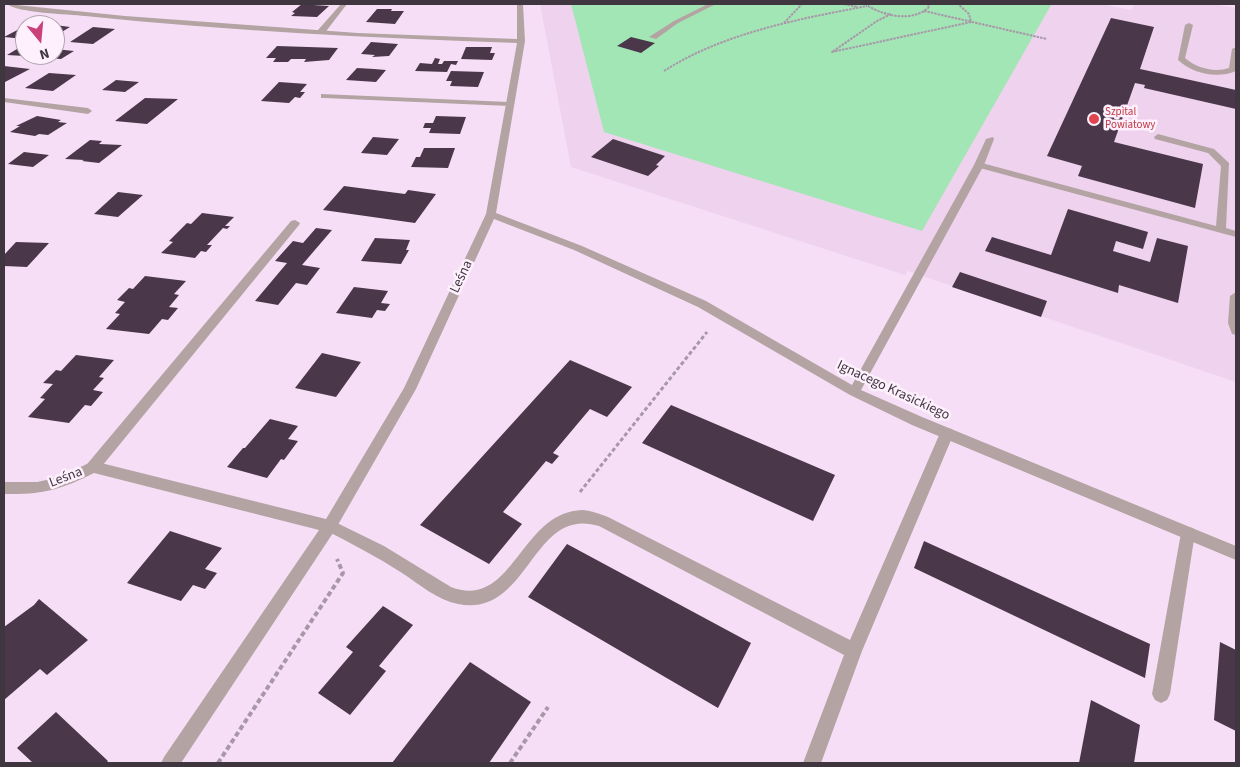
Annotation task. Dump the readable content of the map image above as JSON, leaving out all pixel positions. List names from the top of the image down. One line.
{"streets":{"street":["Leśna","Ignacego Krasickiego"]},"crossings":[["Leśna","Ignacego Krasickiego"]],"places":["Szpital Powiatowy"],"north":"bottom"}
